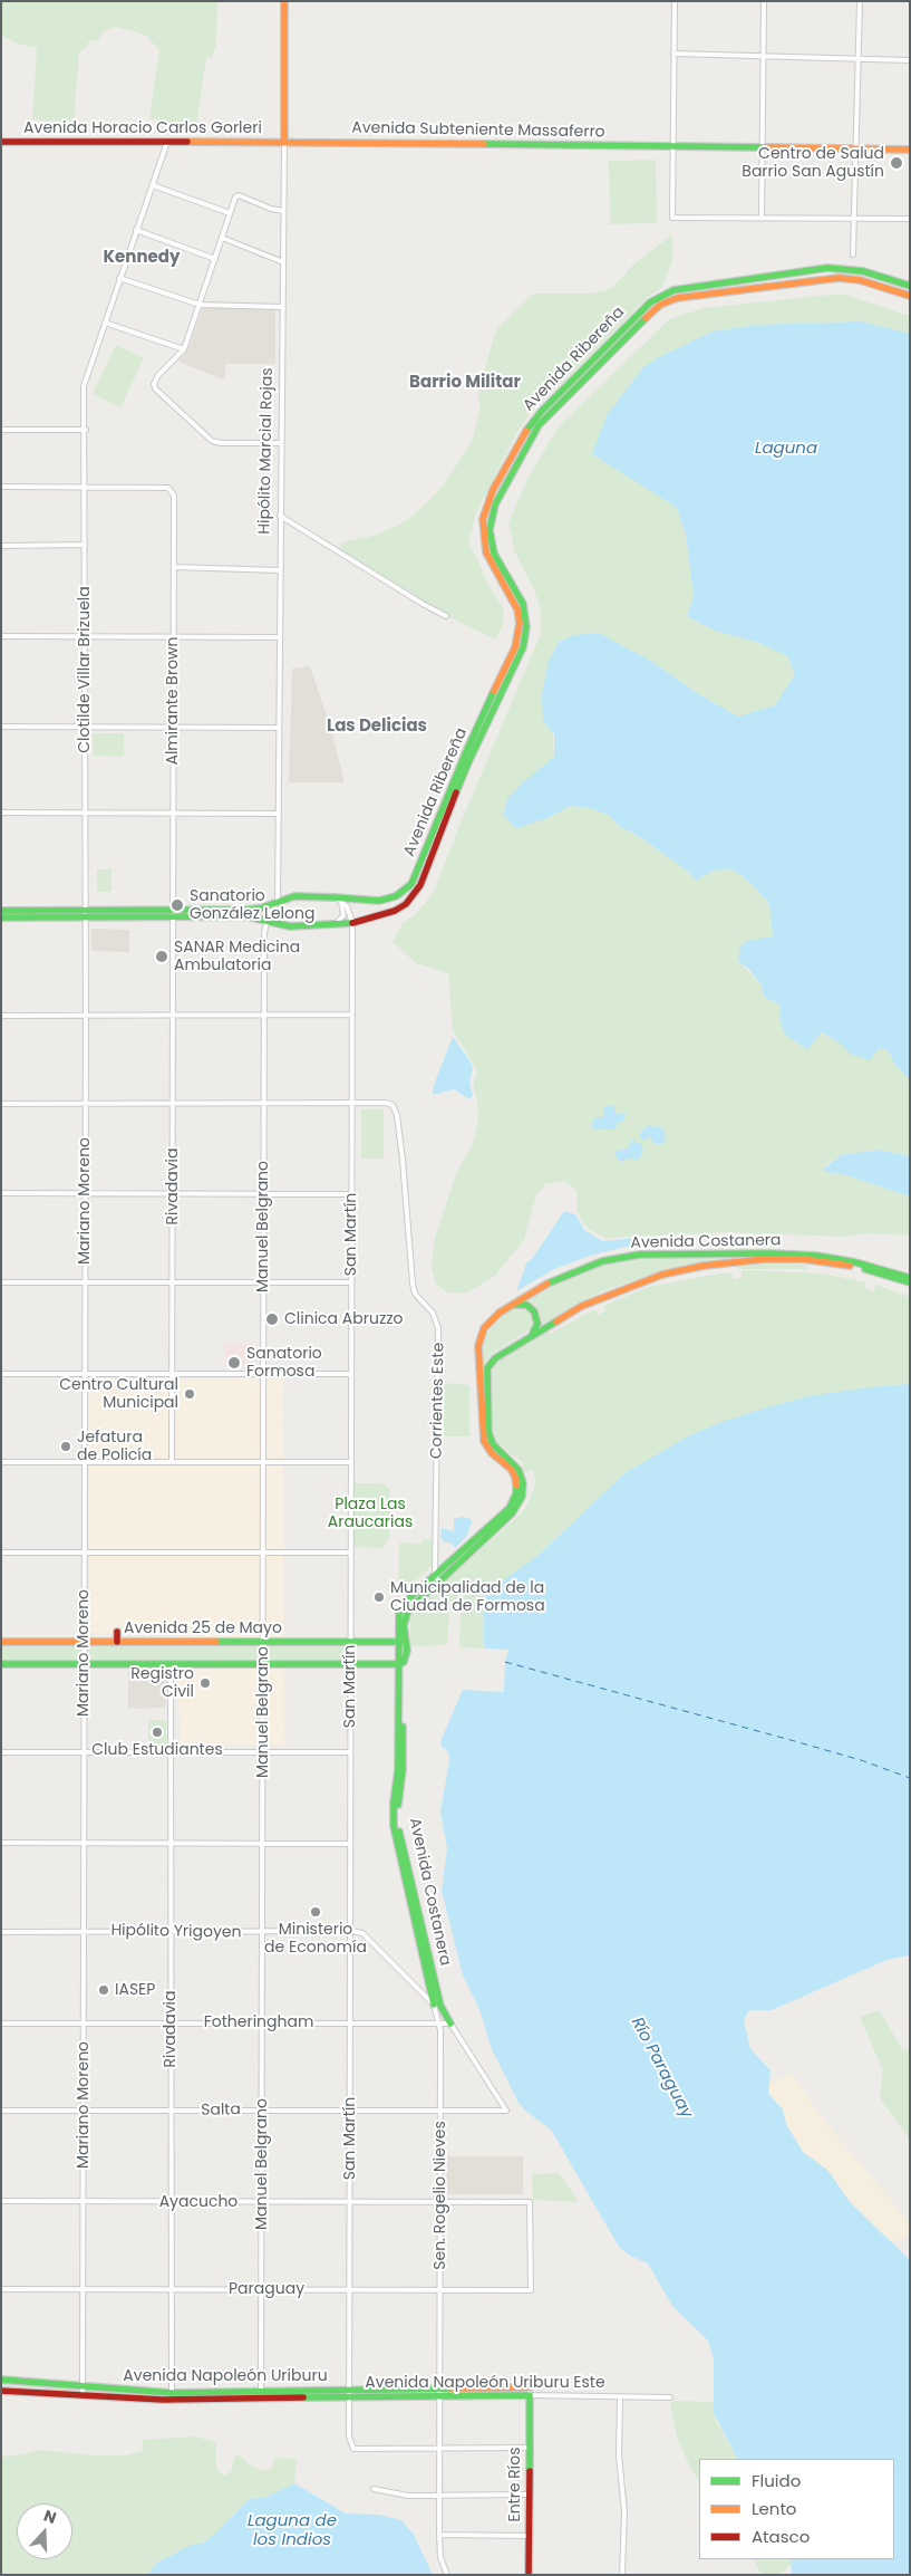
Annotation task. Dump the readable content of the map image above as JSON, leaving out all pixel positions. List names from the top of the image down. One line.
{"streets":{"main road":["Avenida Horacio Carlos Gorleri","Avenida Subteniente Massaferro","Avenida Ribereña","Hipólito Marcial Rojas","Avenida Costanera","Avenida 25 de Mayo","Avenida Napoleón Uriburu","Avenida Napoleón Uriburu Este","Entre Ríos"],"street":["Clotilde Villar Brizuela","Almirante Brown","Rivadavia","Mariano Moreno","Manuel Belgrano","San Martín","Corrientes Este","Hipólito Yrigoyen","Fotheringham","Salta","Sen. Rogelio Nieves","Ayacucho","Paraguay"]},"crossings":[["Avenida Horacio Carlos Gorleri","Avenida Subteniente Massaferro"],["Avenida Horacio Carlos Gorleri","Hipólito Marcial Rojas"],["Avenida Horacio Carlos Gorleri","Clotilde Villar Brizuela"],["Avenida Subteniente Massaferro","Hipólito Marcial Rojas"],["Avenida Ribereña","Hipólito Marcial Rojas"],["Avenida Ribereña","Manuel Belgrano"],["Avenida Ribereña","San Martín"],["Hipólito Marcial Rojas","Manuel Belgrano"],["Clotilde Villar Brizuela","Almirante Brown"],["Clotilde Villar Brizuela","Mariano Moreno"],["Almirante Brown","Rivadavia"],["Rivadavia","Hipólito Yrigoyen"],["Rivadavia","Fotheringham"],["Rivadavia","Salta"],["Rivadavia","Ayacucho"],["Rivadavia","Paraguay"],["Rivadavia","Avenida Napoleón Uriburu"],["Mariano Moreno","Avenida 25 de Mayo"],["Mariano Moreno","Hipólito Yrigoyen"],["Mariano Moreno","Fotheringham"],["Mariano Moreno","Salta"],["Mariano Moreno","Ayacucho"],["Mariano Moreno","Paraguay"],["Mariano Moreno","Avenida Napoleón Uriburu"],["Manuel Belgrano","Avenida 25 de Mayo"],["Manuel Belgrano","Hipólito Yrigoyen"],["Manuel Belgrano","Fotheringham"],["Manuel Belgrano","Salta"],["Manuel Belgrano","Ayacucho"],["Manuel Belgrano","Paraguay"],["Manuel Belgrano","Avenida Napoleón Uriburu"],["San Martín","Corrientes Este"],["San Martín","Avenida 25 de Mayo"],["San Martín","Hipólito Yrigoyen"],["San Martín","Fotheringham"],["San Martín","Salta"],["San Martín","Sen. Rogelio Nieves"],["San Martín","Ayacucho"],["San Martín","Paraguay"],["San Martín","Avenida Napoleón Uriburu"],["San Martín","Avenida Napoleón Uriburu Este"],["Avenida Costanera","Corrientes Este"],["Avenida Costanera","Avenida 25 de Mayo"],["Avenida Costanera","Fotheringham"],["Avenida Costanera","Salta"],["Avenida Costanera","Sen. Rogelio Nieves"],["Fotheringham","Salta"],["Fotheringham","Sen. Rogelio Nieves"],["Salta","Sen. Rogelio Nieves"],["Sen. Rogelio Nieves","Ayacucho"],["Sen. Rogelio Nieves","Paraguay"],["Sen. Rogelio Nieves","Avenida Napoleón Uriburu Este"],["Ayacucho","Paraguay"],["Avenida Napoleón Uriburu","Avenida Napoleón Uriburu Este"],["Avenida Napoleón Uriburu Este","Entre Ríos"]],"districts":["Kennedy","Barrio Militar","Las Delicias"],"water":["Laguna","Río Paraguay","Laguna de los Indios"],"parks":["Plaza Las Araucarias"],"places":["Centro de Salud Barrio San Agustín","Sanatorio González Lelong","SANAR Medicina Ambulatoria","Clinica Abruzzo","Sanatorio Formosa","Centro Cultural Municipal","Jefatura de Policía","Municipalidad de la Ciudad de Formosa","Registro Civil","Club Estudiantes","Ministerio de Economía","IASEP"],"legend":["Fluido","Lento","Atasco"],"north":"top"}
